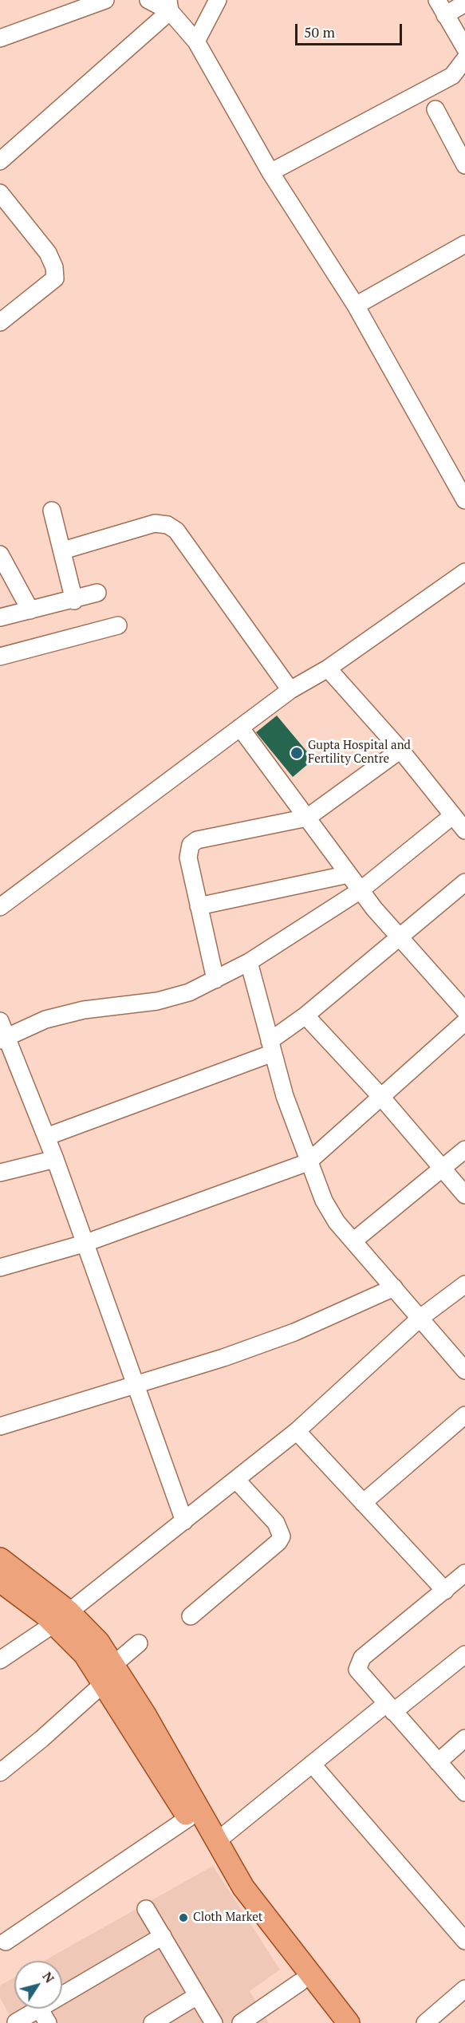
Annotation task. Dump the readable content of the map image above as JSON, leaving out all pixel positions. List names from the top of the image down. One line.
{"places":["Gupta Hospital and Fertility Centre","Cloth Market"],"scale_bar":"50 m","north":"top right"}
